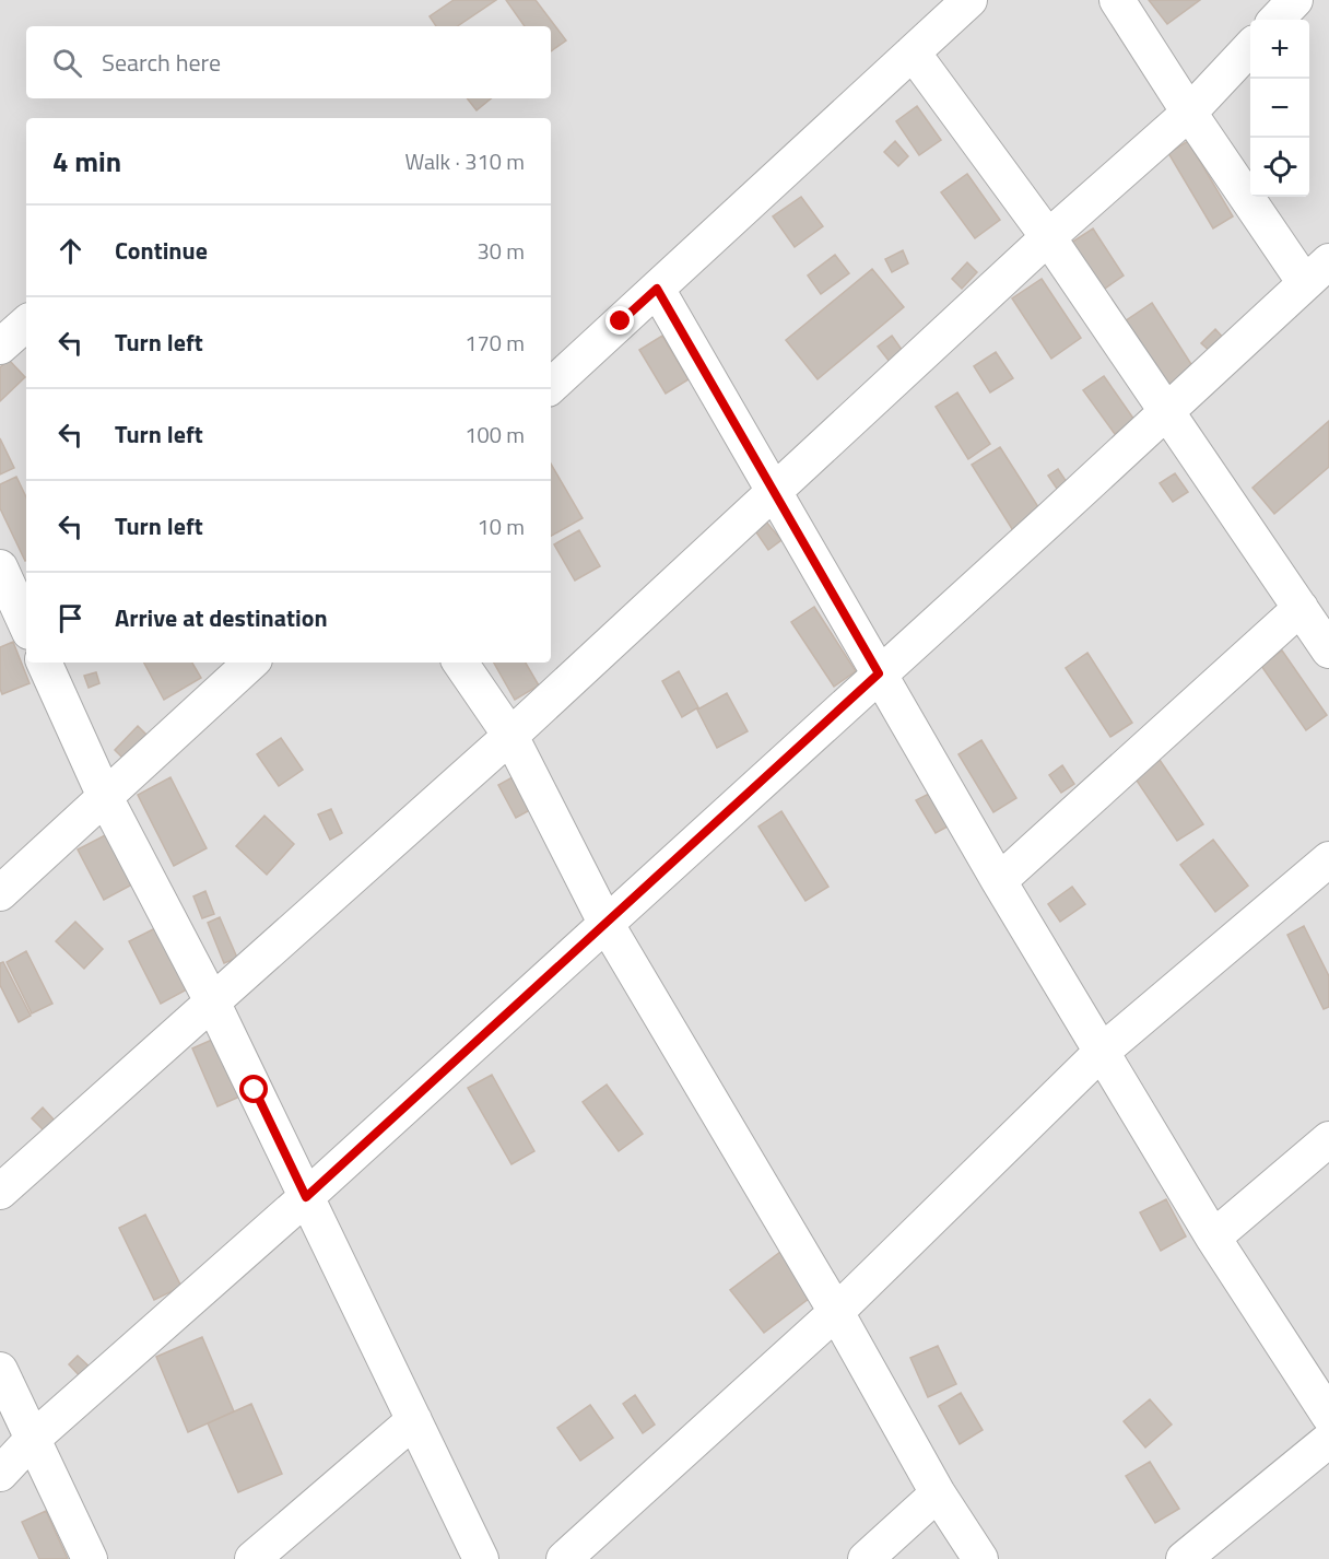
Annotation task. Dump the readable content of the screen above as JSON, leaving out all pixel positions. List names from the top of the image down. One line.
{"page":{"map_buttons":["+","−"],"search":"Search here","heading":["4 min","Walk · 310 m"],"list":[["Continue","30 m"],["Turn left","170 m"],["Turn left","100 m"],["Turn left","10 m"],"Arrive at destination"]}}
